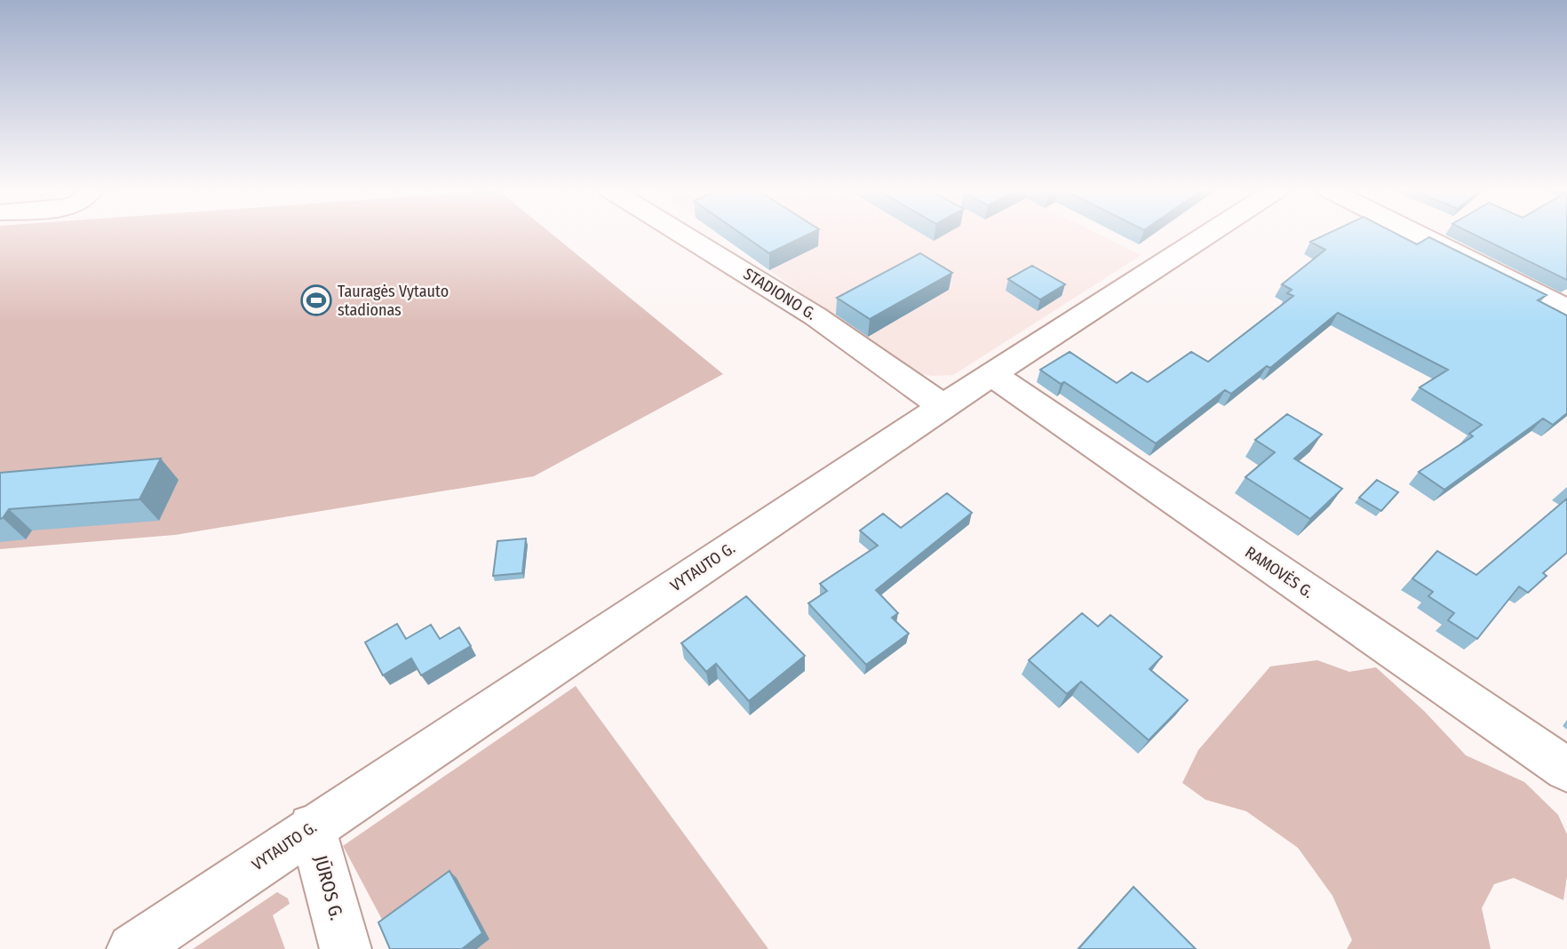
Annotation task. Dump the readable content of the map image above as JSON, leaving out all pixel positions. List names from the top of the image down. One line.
{"streets":{"street":["STADIONO G.","VYTAUTO G.","RAMOVĖS G.","JŪROS G."]},"crossings":[["STADIONO G.","VYTAUTO G."],["VYTAUTO G.","RAMOVĖS G."],["VYTAUTO G.","JŪROS G."]],"places":{"sports":["Tauragės Vytauto stadionas"]}}
